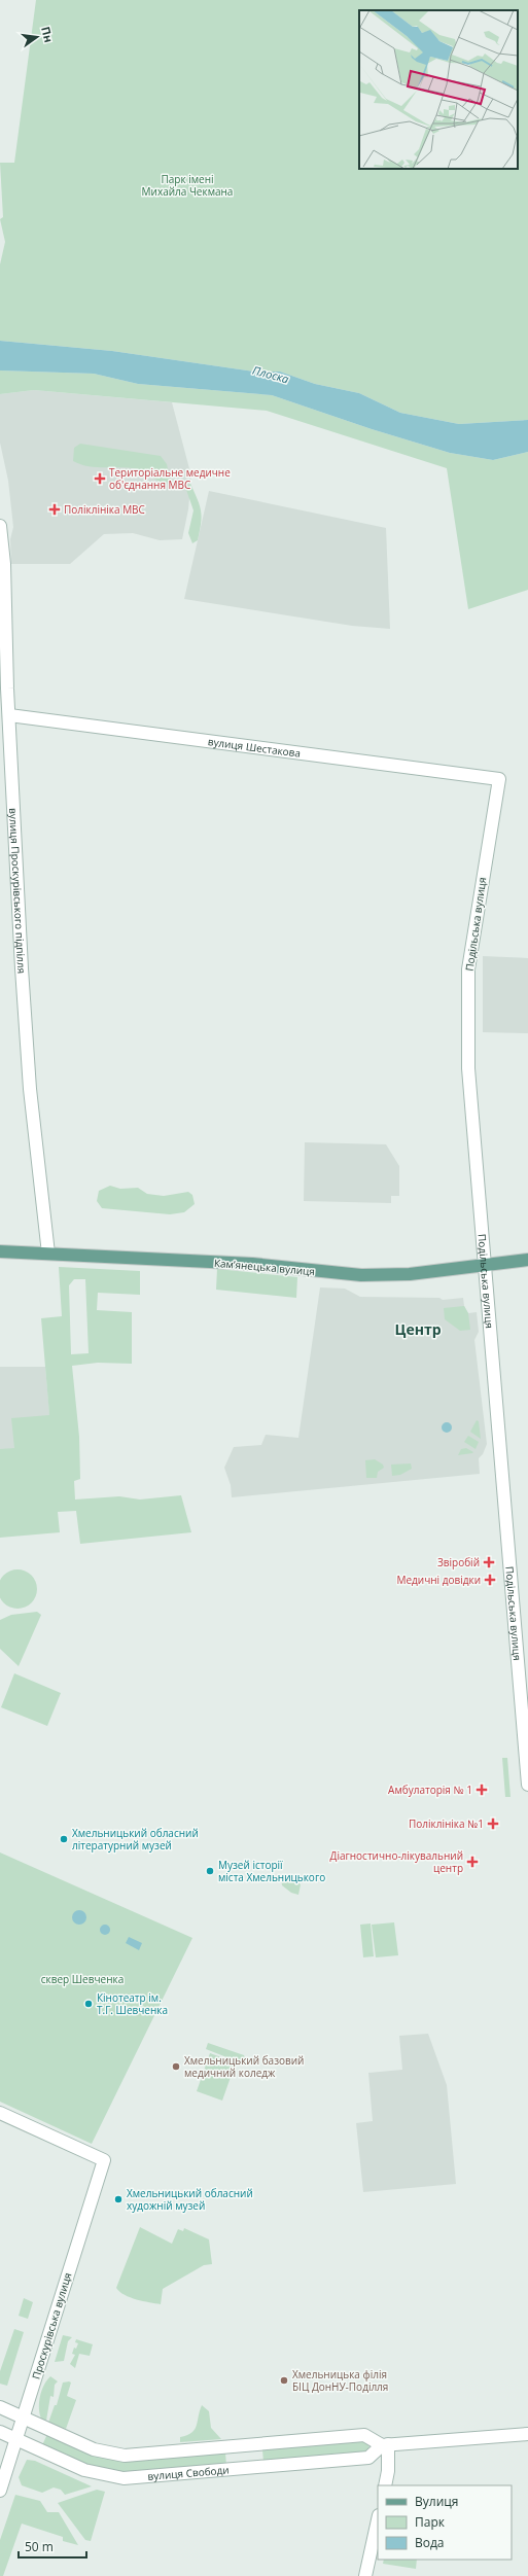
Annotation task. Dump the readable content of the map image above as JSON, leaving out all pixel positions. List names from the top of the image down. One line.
{"streets":{"main road":["Камʼянецька вулиця"],"street":["вулиця Шестакова","вулиця Проскурівського підпілля","Подільська вулиця","Проскурівська вулиця","вулиця Свободи"]},"crossings":[["вулиця Шестакова","вулиця Проскурівського підпілля"],["вулиця Шестакова","Подільська вулиця"],["вулиця Проскурівського підпілля","Камʼянецька вулиця"],["Подільська вулиця","Камʼянецька вулиця"],["Проскурівська вулиця","вулиця Свободи"]],"districts":["Центр"],"water":["Плоска"],"parks":["Парк імені Михайла Чекмана","сквер Шевченка"],"places":{"health":["Територіальне медичне об'єднання МВС","Поліклініка МВС","Звіробій","Медичні довідки","Амбулаторія № 1","Поліклініка №1","Діагностично-лікувальний центр"],"other":["Хмельницький обласний літературний музей","Музей історії міста Хмельницького","Кінотеатр ім. Т.Г. Шевченка","Хмельницький базовий медичний коледж","Хмельницький обласний художній музей","Хмельницька філія БІЦ ДонНУ-Поділля"]},"legend":["Вулиця","Парк","Вода"],"scale_bar":"50 m","north":"right"}
